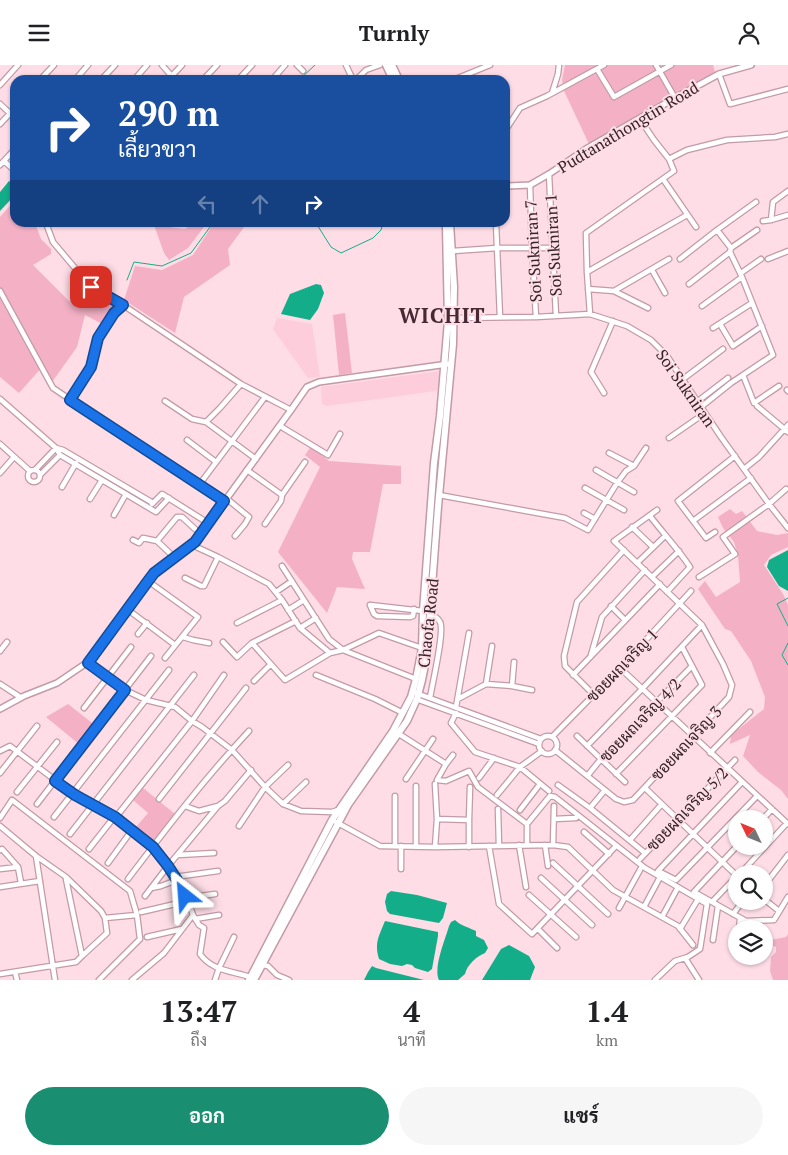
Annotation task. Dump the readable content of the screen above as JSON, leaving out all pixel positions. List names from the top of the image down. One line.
{"streets":{"main road":["Chaofa Road"],"street":["Pudtanathongtin Road","Soi Sukniran 1","Soi Sukniran 7","Soi Sukniran","ซอยผถเจริญ 1","ซอยผถเจริญ 4/2","ซอยผถเจริญ 3","ซอยผถเจริญ 5/2"]},"crossings":[["Pudtanathongtin Road","Soi Sukniran 1"],["Pudtanathongtin Road","Soi Sukniran 7"],["Soi Sukniran 1","Soi Sukniran"],["Soi Sukniran 7","Soi Sukniran"],["Soi Sukniran","Chaofa Road"],["ซอยผถเจริญ 1","ซอยผถเจริญ 3"],["ซอยผถเจริญ 4/2","ซอยผถเจริญ 3"]],"districts":["WICHIT"],"north":"top left","page":{"header":"Turnly","turn":["290 m","เลี้ยวขวา"],"eta":["13:47","ถึง","4","นาที","1.4","km"],"buttons":["ออก","แชร์"]}}
